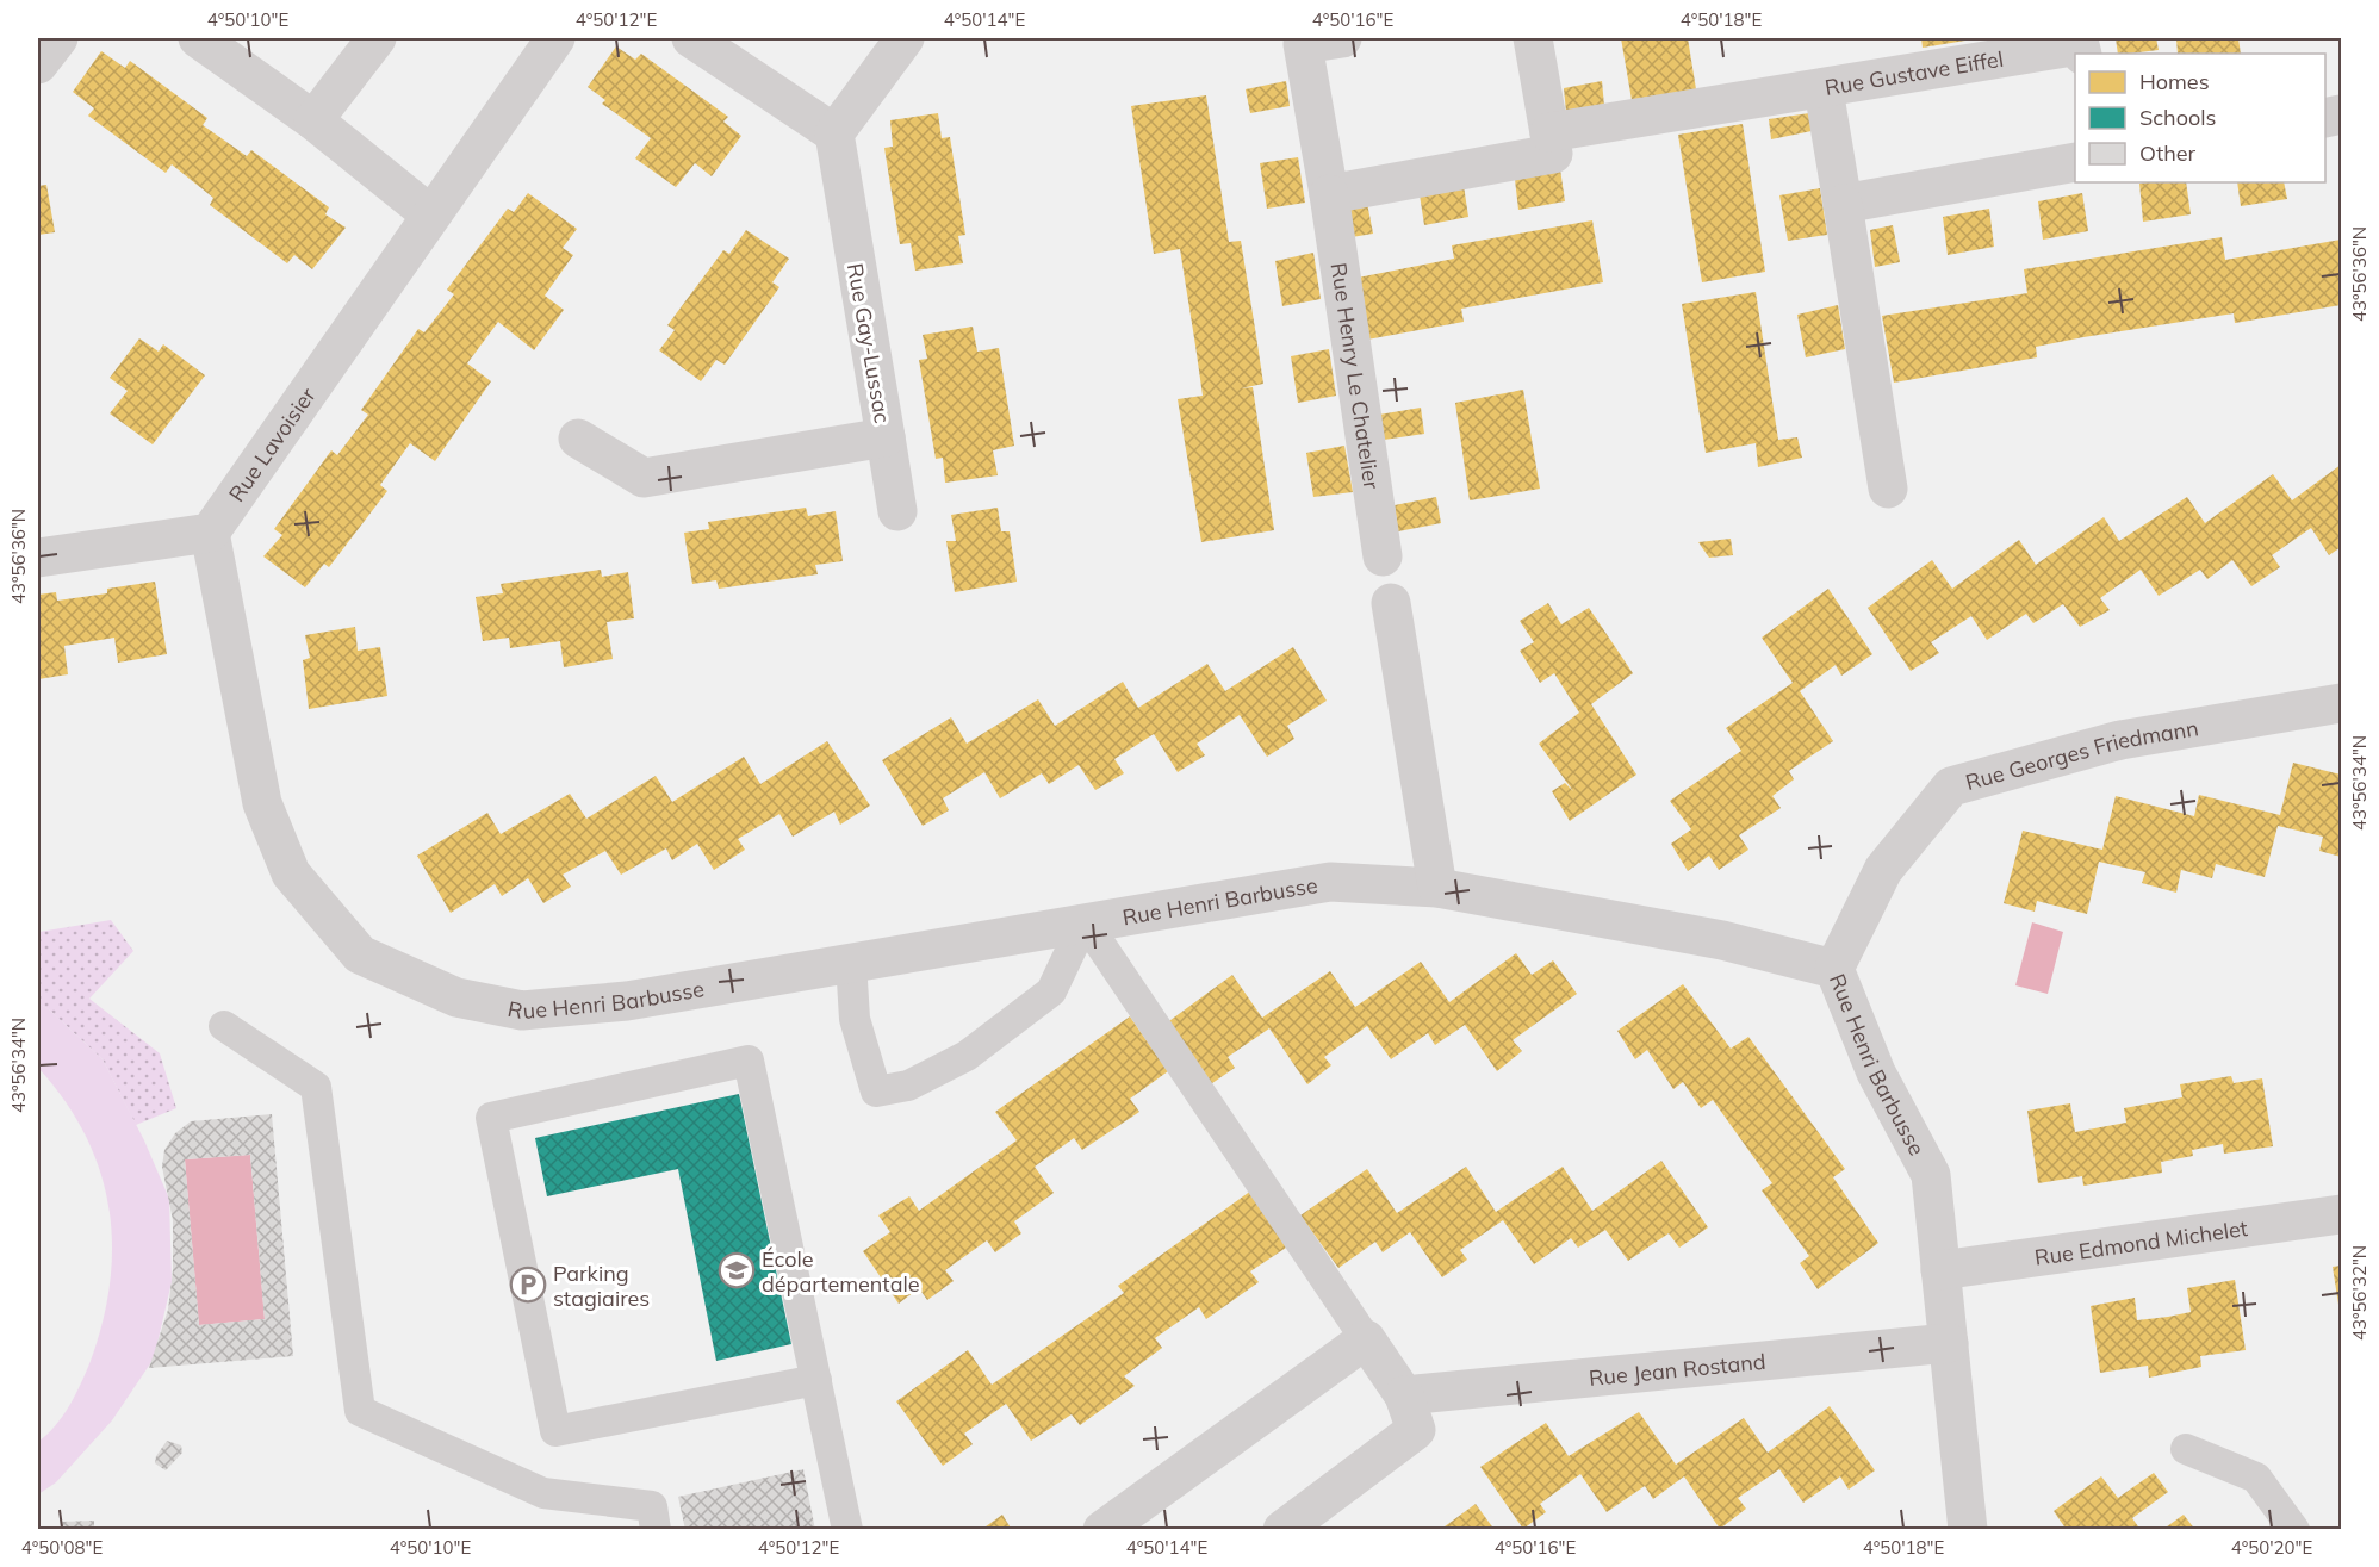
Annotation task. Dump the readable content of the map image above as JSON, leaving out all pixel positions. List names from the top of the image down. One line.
{"streets":{"street":["Rue Gustave Eiffel","Rue Gay-Lussac","Rue Henry Le Chatelier","Rue Lavoisier","Rue Georges Friedmann","Rue Henri Barbusse","Rue Edmond Michelet","Rue Jean Rostand"]},"crossings":[["Rue Lavoisier","Rue Henri Barbusse"],["Rue Georges Friedmann","Rue Henri Barbusse"],["Rue Henri Barbusse","Rue Edmond Michelet"],["Rue Henri Barbusse","Rue Jean Rostand"]],"places":{"school or university":["École départementale"],"parking":["Parking stagiaires"]},"legend":["Homes","Schools","Other"],"coordinates":["4°50'10\"E","4°50'12\"E","4°50'14\"E","4°50'16\"E","4°50'18\"E","43°56'36\"N","43°56'34\"N","43°56'32\"N","4°50'08\"E","4°50'20\"E"]}
